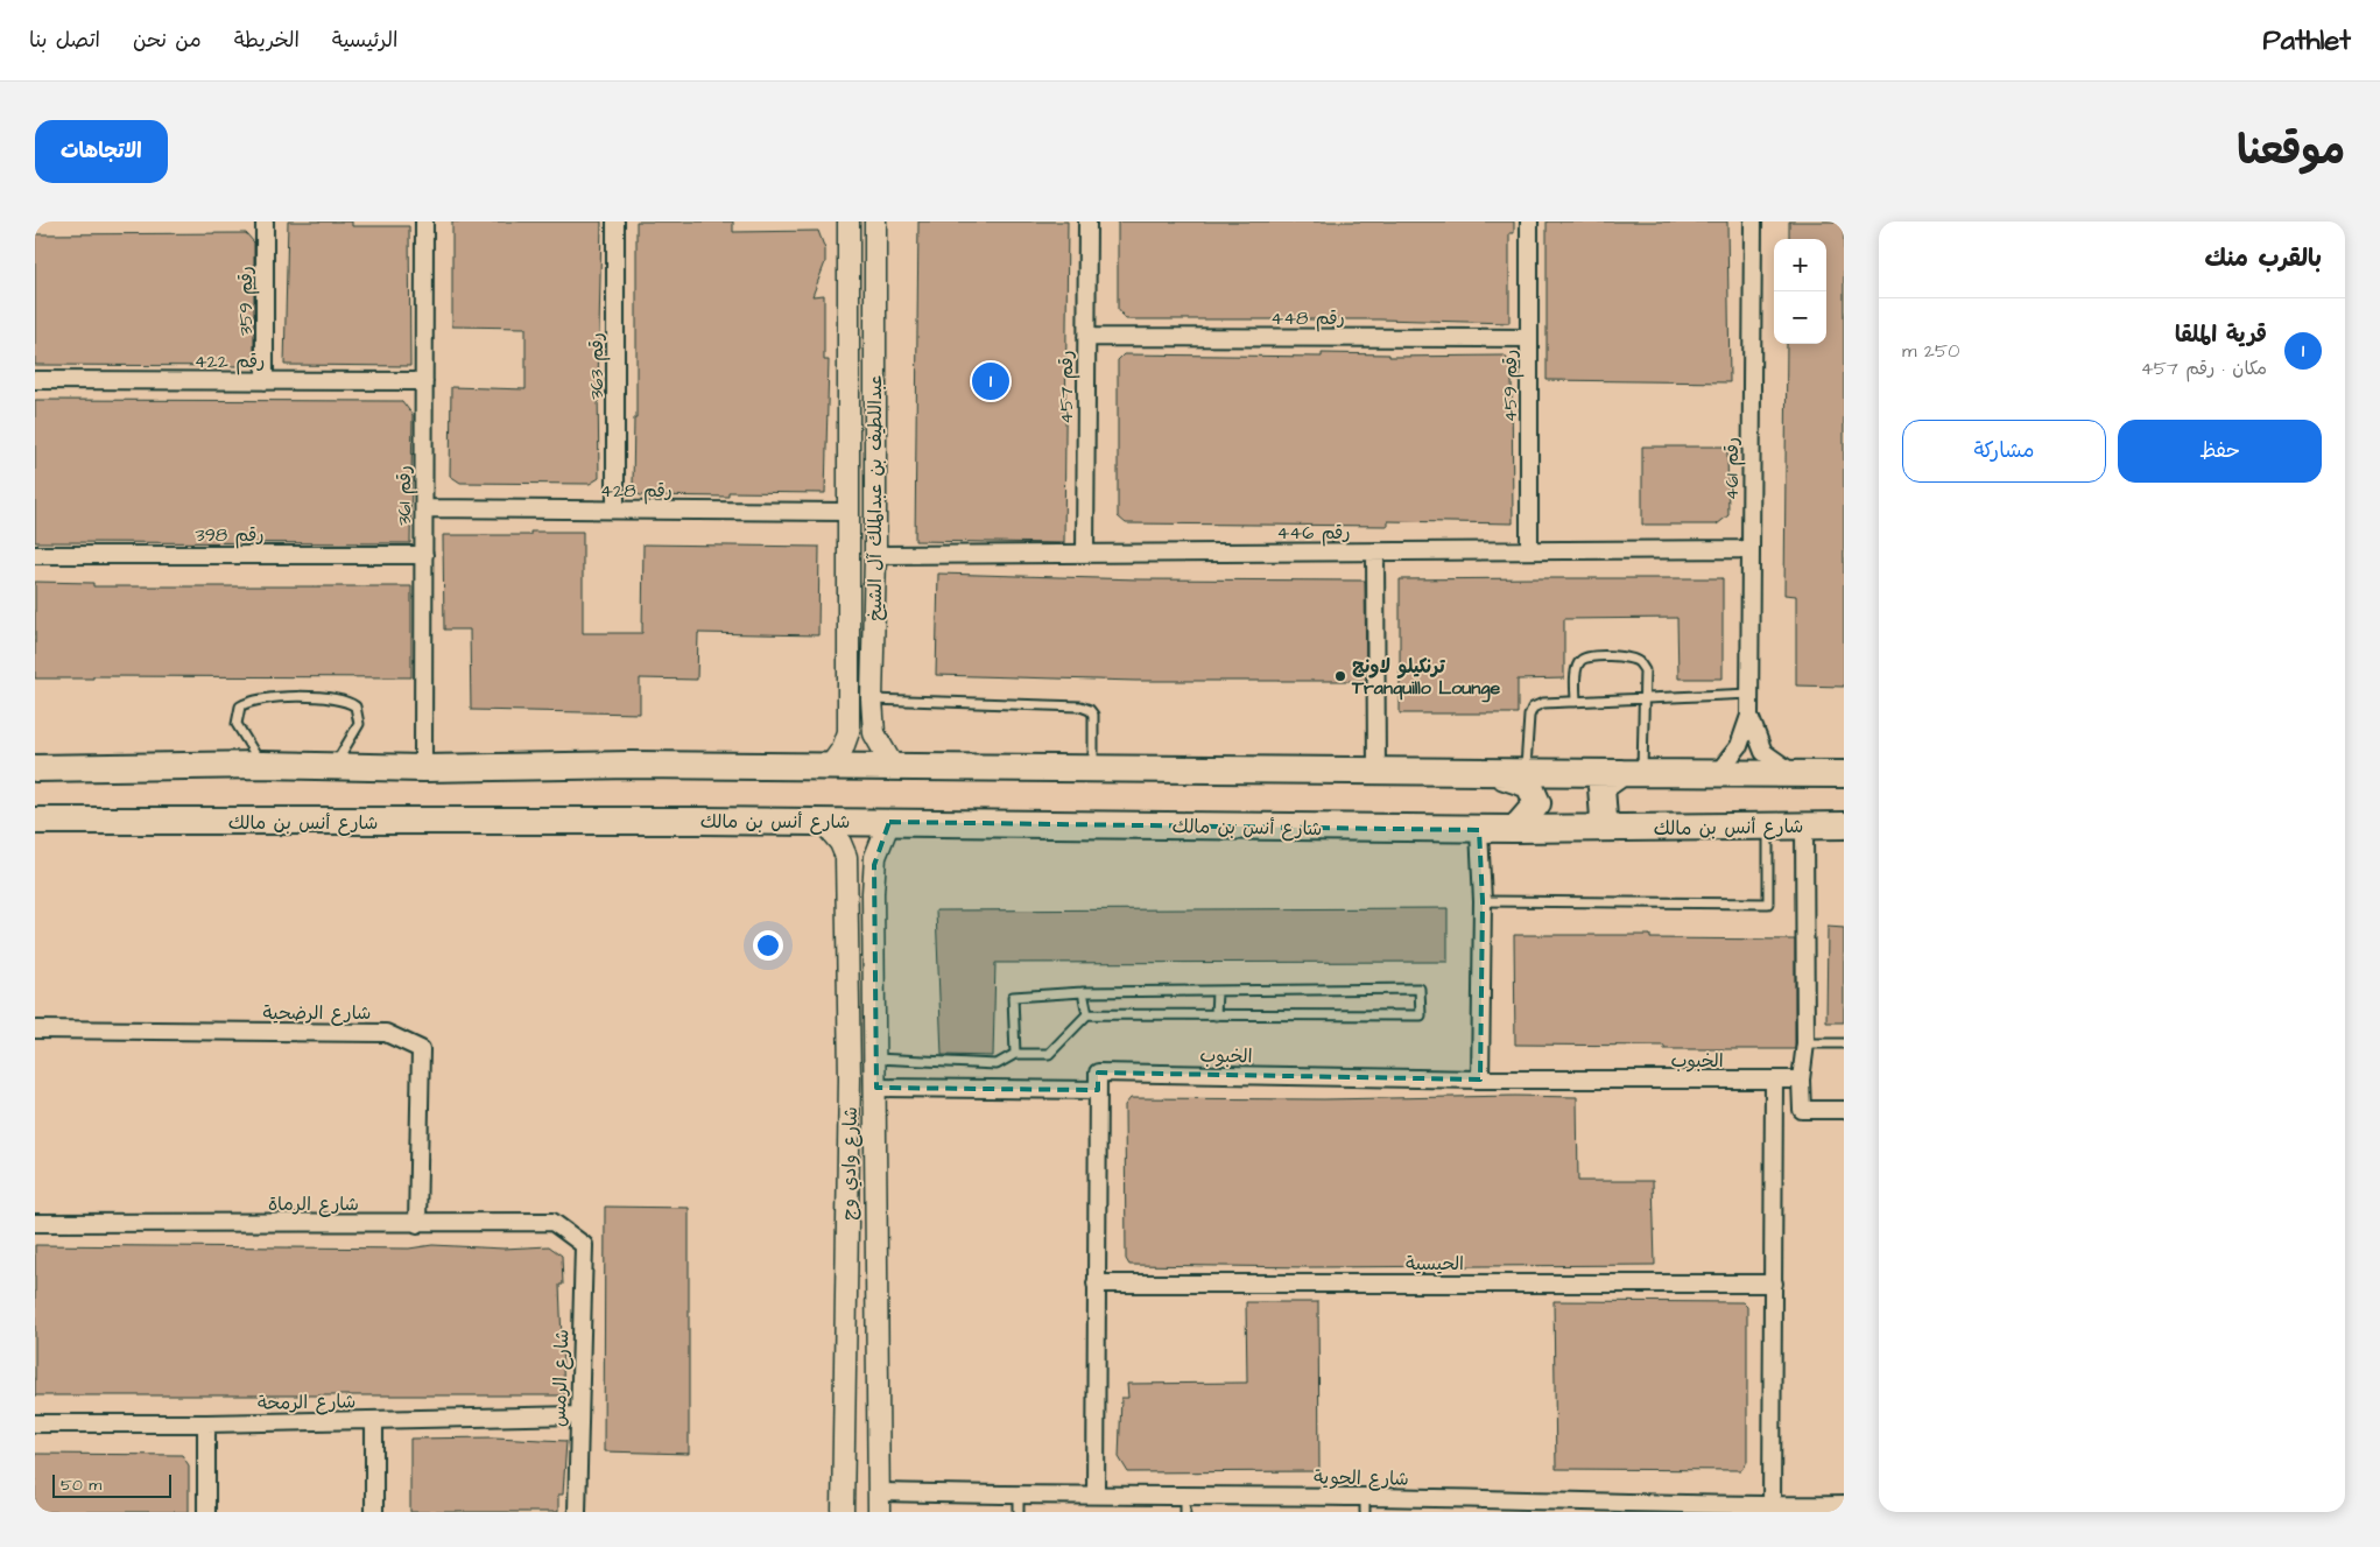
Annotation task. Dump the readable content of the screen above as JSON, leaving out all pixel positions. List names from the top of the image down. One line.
{"streets":{"main road":["شارع أنس بن مالك"],"street":["رقم 359","رقم 448","رقم 422","رقم 363","رقم 459","رقم 457","رقم 461","رقم 428","رقم 361","عبداللطيف بن عبدالملك آل الشيخ","رقم 446","رقم 398","شارع الرضحية","الخبوب","شارع وادي وج","شارع الرماة","الحيسية","شارع الرمس","شارع الرمحة","شارع الحوية"]},"crossings":[["رقم 359","رقم 422"],["رقم 448","رقم 459"],["رقم 448","رقم 457"],["رقم 422","رقم 361"],["رقم 363","رقم 428"],["رقم 459","رقم 446"],["رقم 457","رقم 446"],["رقم 461","رقم 446"],["رقم 428","رقم 361"],["رقم 428","عبداللطيف بن عبدالملك آل الشيخ"],["رقم 361","رقم 398"],["عبداللطيف بن عبدالملك آل الشيخ","رقم 446"],["شارع أنس بن مالك","شارع وادي وج"],["شارع الرضحية","شارع الرماة"],["شارع وادي وج","شارع الحوية"],["شارع الرماة","شارع الرمس"],["شارع الرمس","شارع الرمحة"]],"places":["ترنكيلو لاونج Tranquillo Lounge"],"scale_bar":"50 m","page":{"header":"Pathlet","nav":["الرئيسية","الخريطة","من نحن","اتصل بنا"],"title":"موقعنا","buttons":["الاتجاهات",["حفظ","مشاركة"]],"heading":"بالقرب منك","map_buttons":["+","−"],"list":[{"mark":"1","name":"قرية الملقا","note":"مكان · رقم 457","value":"250 m"}],"pins":"1","scale":"50 m"}}
